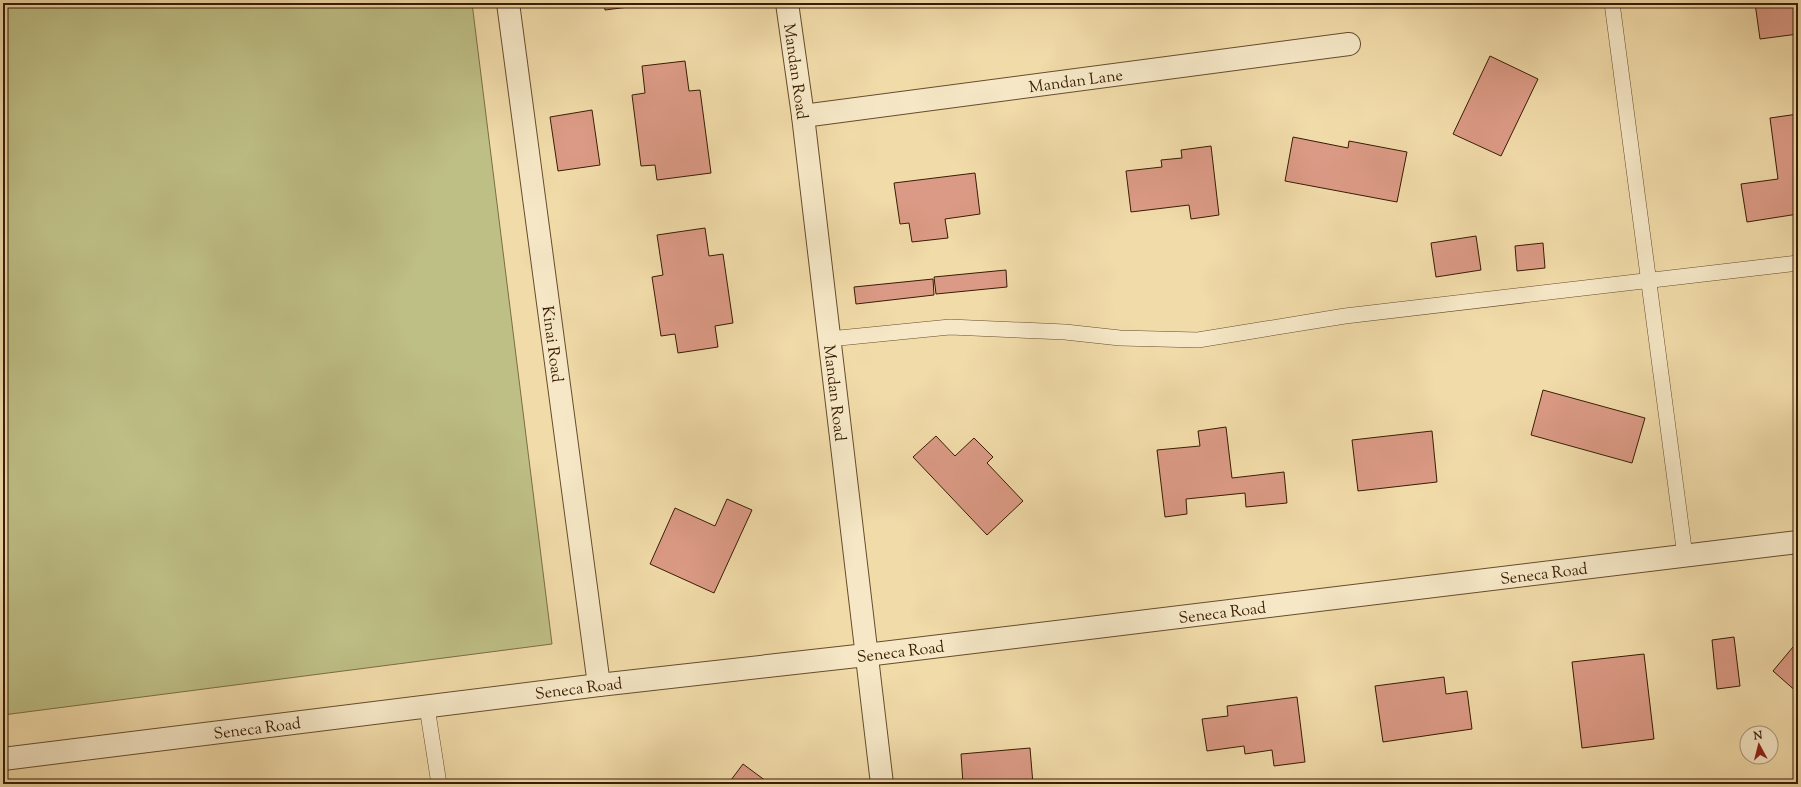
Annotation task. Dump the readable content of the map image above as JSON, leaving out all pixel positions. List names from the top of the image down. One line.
{"streets":{"street":["Mandan Road","Mandan Lane","Kinai Road","Seneca Road"]},"crossings":[["Mandan Road","Mandan Lane"],["Mandan Road","Seneca Road"],["Kinai Road","Seneca Road"]],"north":"top"}
